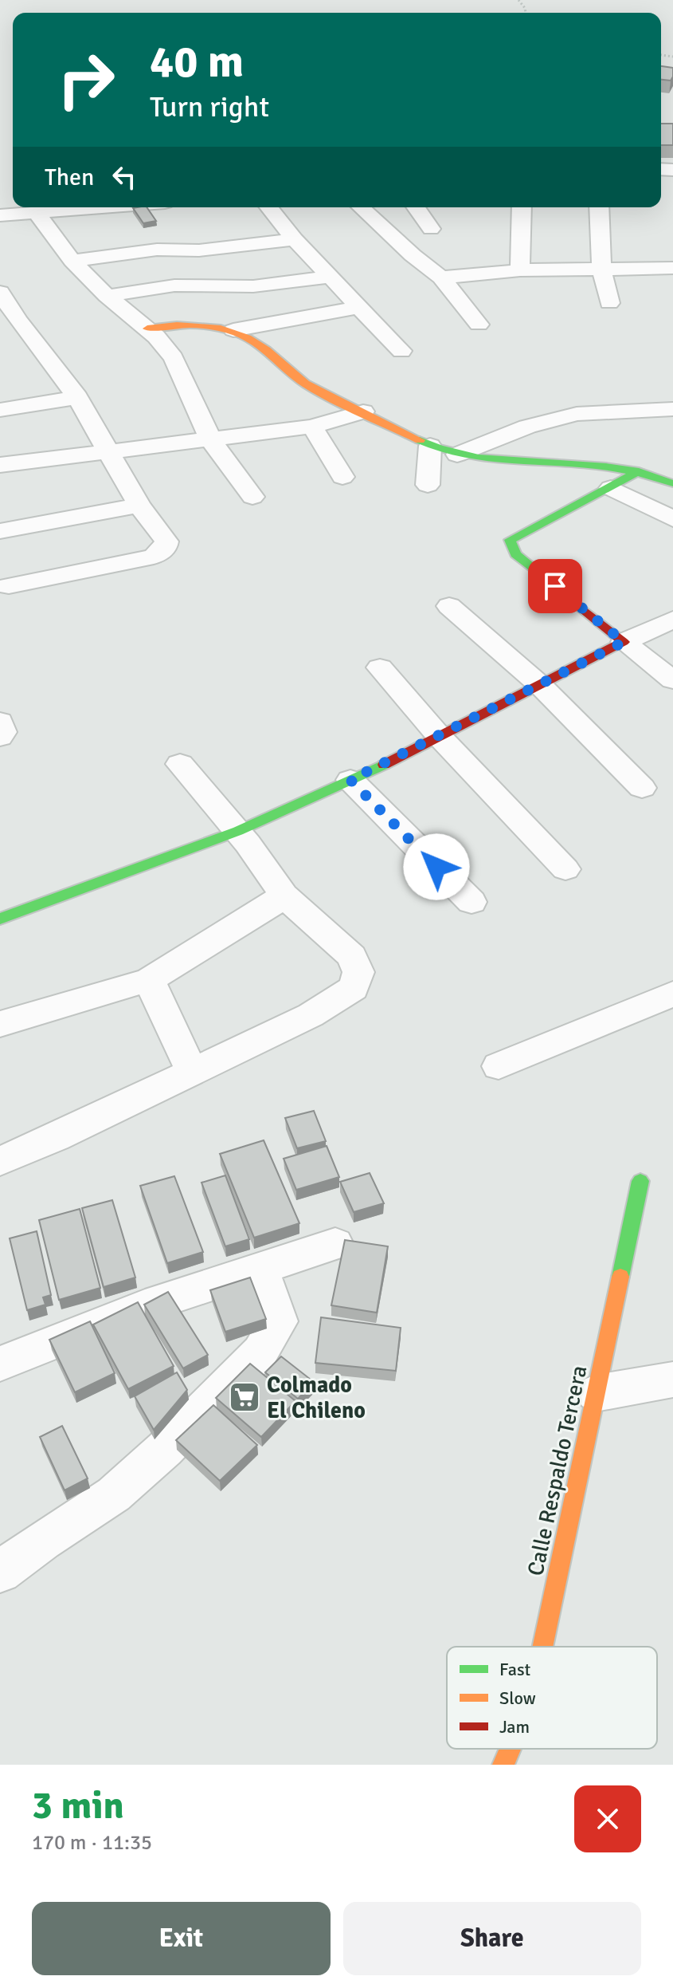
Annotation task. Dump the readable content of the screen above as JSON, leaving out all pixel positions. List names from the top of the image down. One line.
{"streets":{"street":["Calle Respaldo Tercera"]},"places":{"supermarket":["Colmado El Chileno"]},"legend":["Fast","Slow","Jam"],"page":{"turn":["40 m","Turn right"],"then":"Then","heading":["3 min","170 m · 11:35"],"buttons":["Exit","Share"]}}
